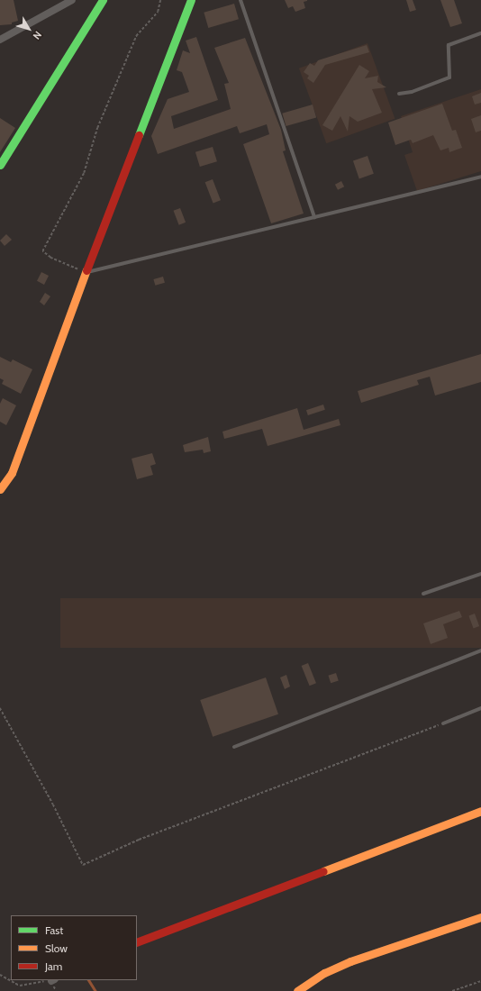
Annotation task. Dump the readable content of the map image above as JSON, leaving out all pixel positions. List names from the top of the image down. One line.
{"legend":["Fast","Slow","Jam"],"north":"bottom right"}
